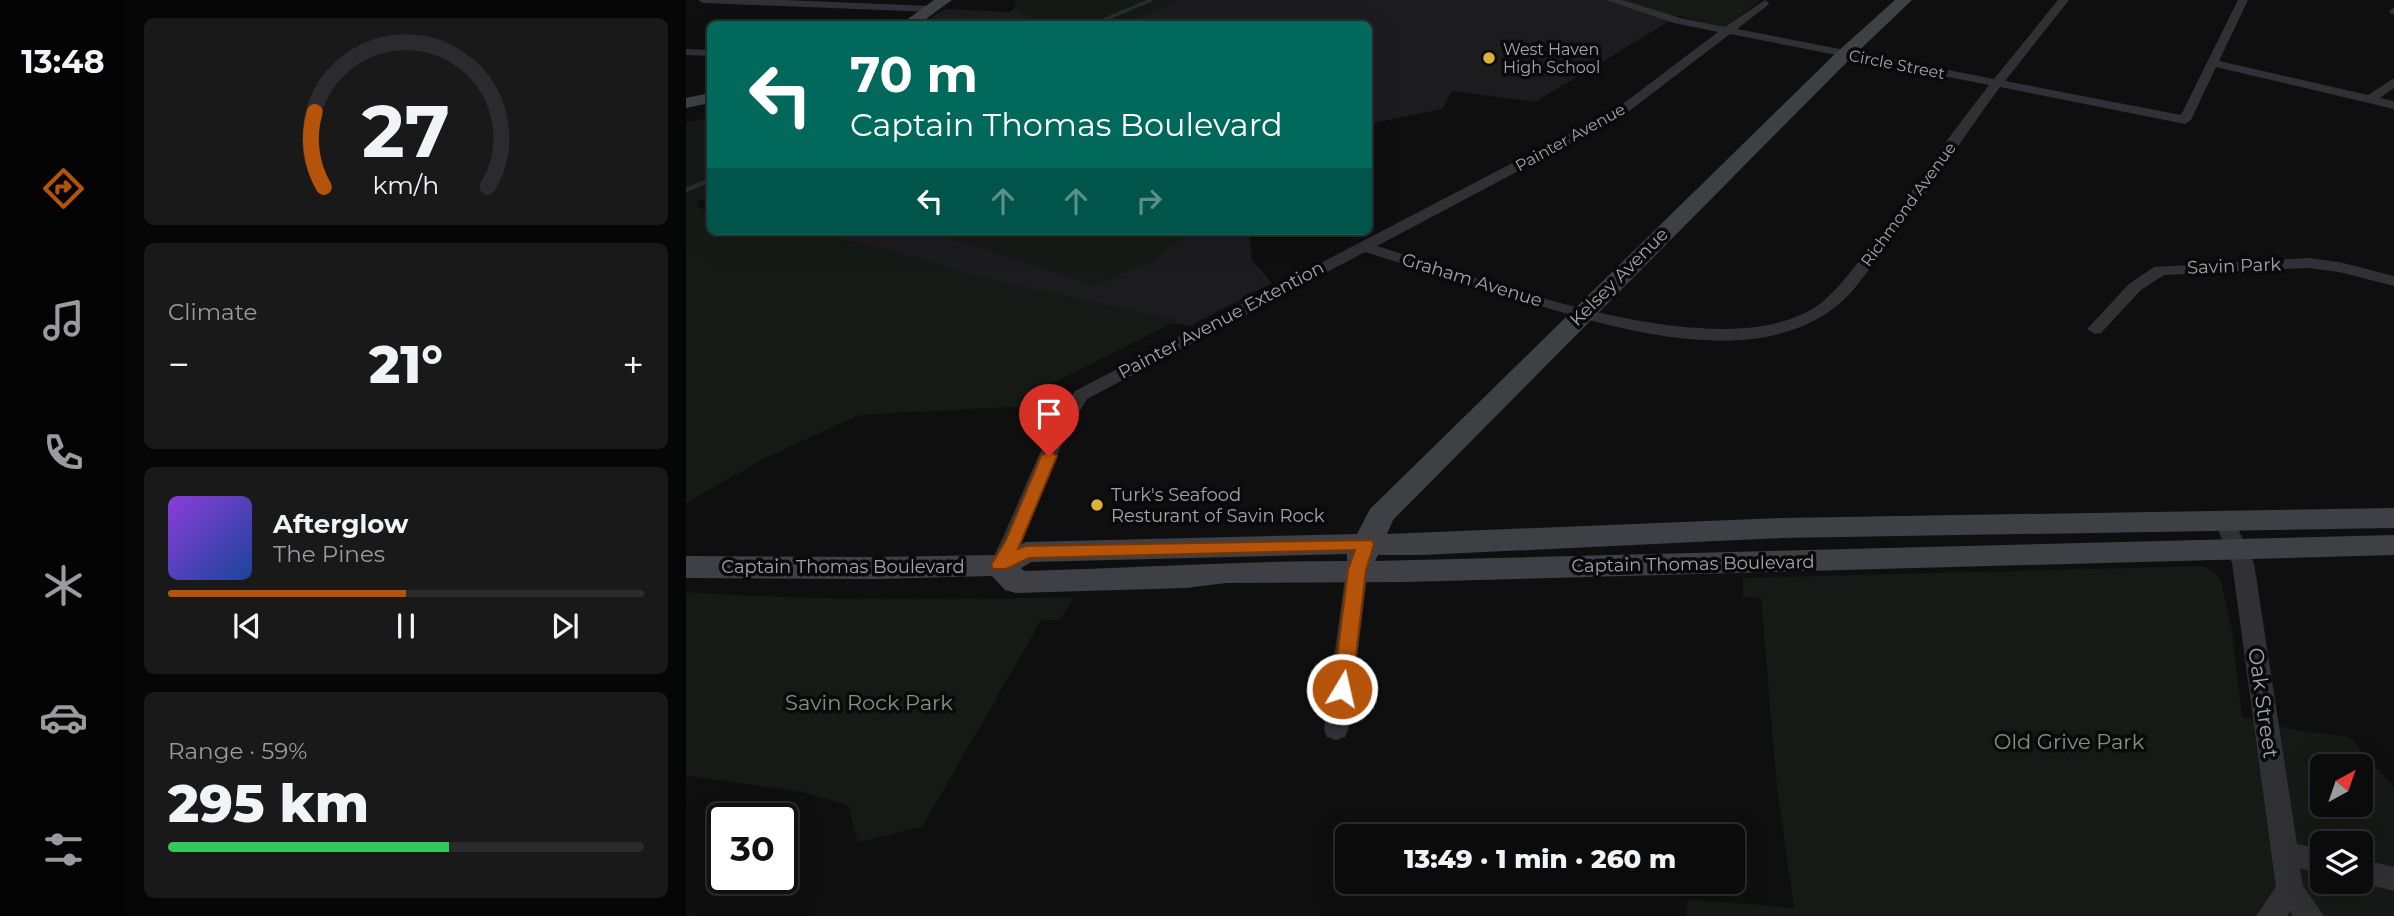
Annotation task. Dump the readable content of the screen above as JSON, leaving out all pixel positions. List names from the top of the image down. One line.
{"streets":{"main road":["Kelsey Avenue","Captain Thomas Boulevard"],"street":["Circle Street","Painter Avenue","Richmond Avenue","Savin Park","Graham Avenue","Painter Avenue Extention","Oak Street"]},"crossings":[["Circle Street","Painter Avenue"],["Circle Street","Richmond Avenue"],["Circle Street","Kelsey Avenue"],["Painter Avenue","Graham Avenue"],["Painter Avenue","Painter Avenue Extention"],["Richmond Avenue","Kelsey Avenue"],["Richmond Avenue","Graham Avenue"],["Kelsey Avenue","Graham Avenue"],["Kelsey Avenue","Captain Thomas Boulevard"],["Graham Avenue","Painter Avenue Extention"],["Painter Avenue Extention","Captain Thomas Boulevard"],["Captain Thomas Boulevard","Oak Street"]],"parks":["Savin Rock Park","Old Grive Park"],"places":["West Haven High School","Turk's Seafood Resturant of Savin Rock"],"north":"top right","page":{"tabs":"13:48","turn":["70 m","Captain Thomas Boulevard"],"tile":["Climate",["Range · 59%","295 km"]],"heat":["−","21°","+"],"song":["Afterglow","The Pines"],"limit":"30","trip":"13:49 · 1 min · 260 m","gauge":["27","km/h"]}}
